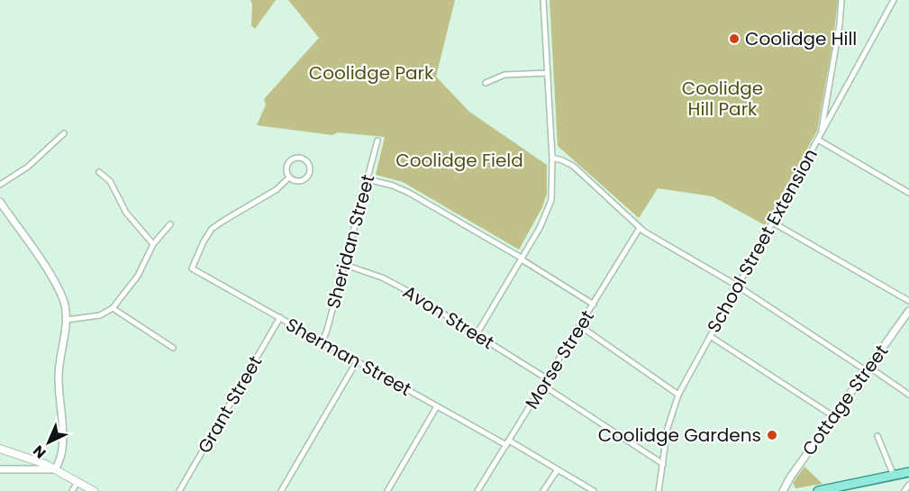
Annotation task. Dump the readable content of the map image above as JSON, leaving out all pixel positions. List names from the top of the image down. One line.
{"streets":{"street":["School Street Extension","Sheridan Street","Avon Street","Sherman Street","Morse Street","Cottage Street","Grant Street"]},"crossings":[["Sheridan Street","Avon Street"],["Sheridan Street","Sherman Street"],["Avon Street","Morse Street"],["Sherman Street","Morse Street"],["Sherman Street","Grant Street"]],"parks":["Coolidge Park","Coolidge Hill Park","Coolidge Field"],"places":["Coolidge Hill","Coolidge Gardens"],"north":"bottom left"}
